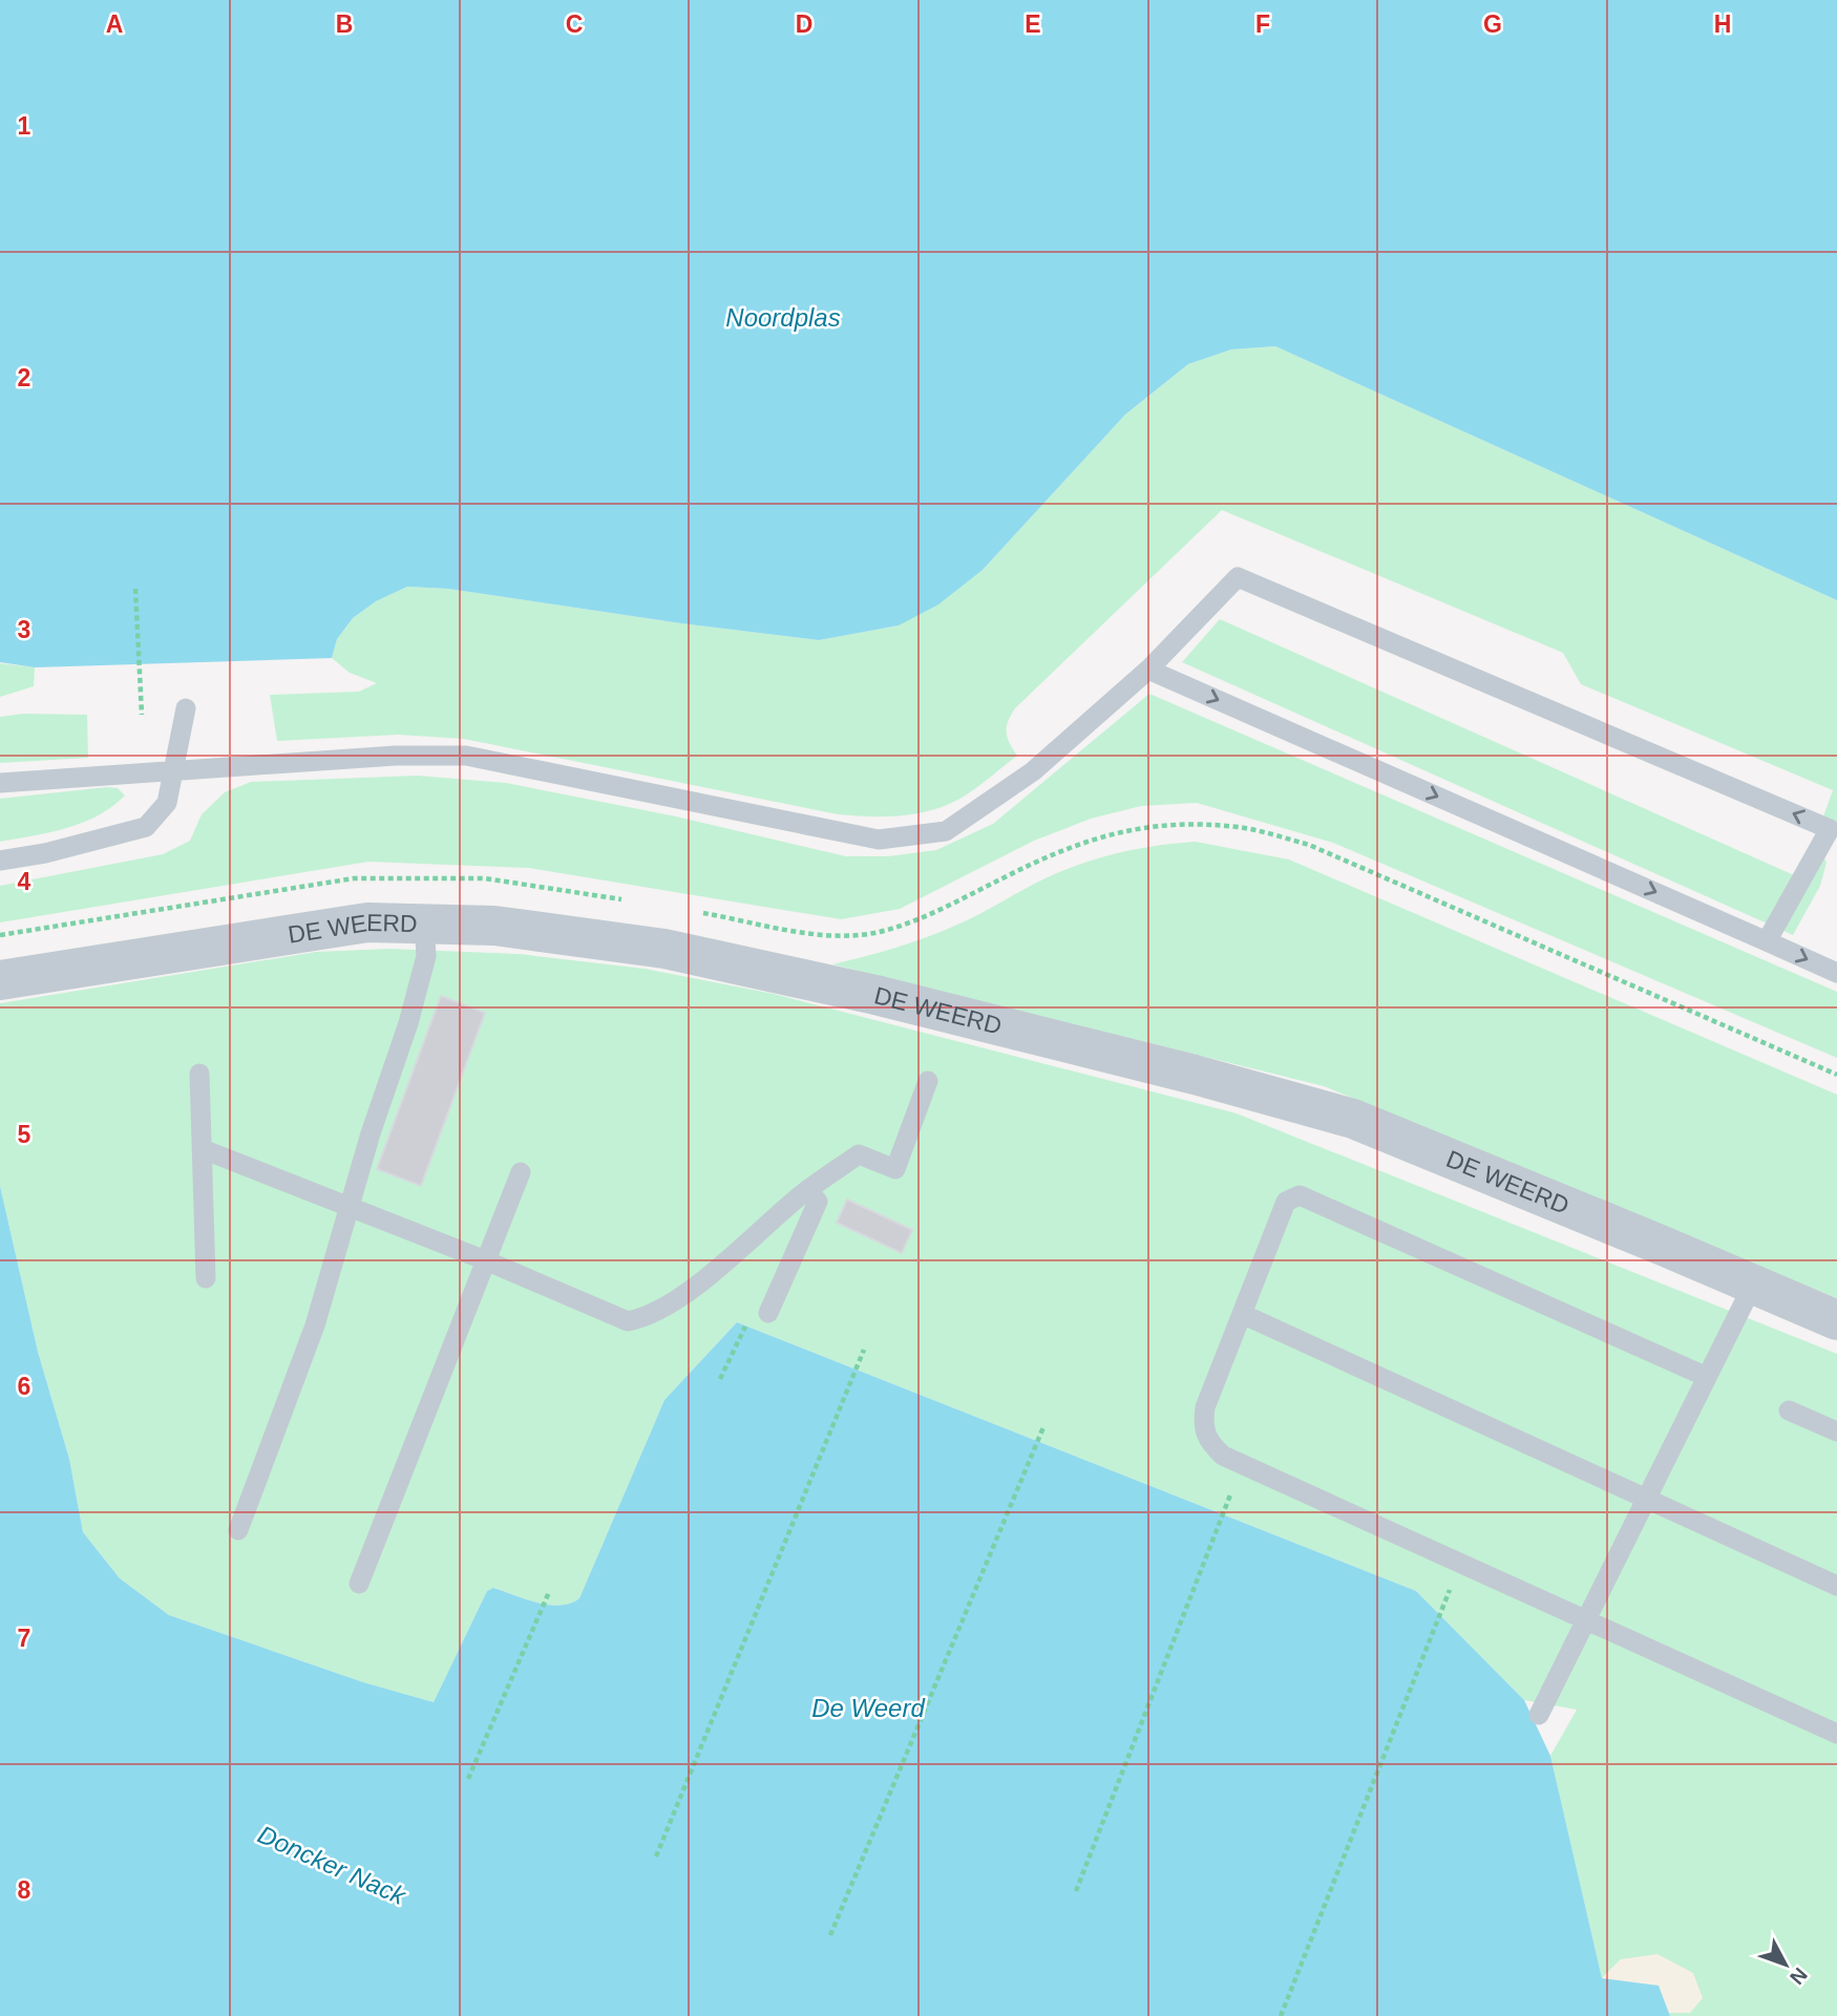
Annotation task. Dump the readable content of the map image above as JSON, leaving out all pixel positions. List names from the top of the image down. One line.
{"streets":{"street":["DE WEERD"]},"water":["Noordplas","De Weerd","Doncker Nack"],"north":"bottom right","grid":{"columns":["A","B","C","D","E","F","G","H"],"rows":["1","2","3","4","5","6","7","8"]}}
